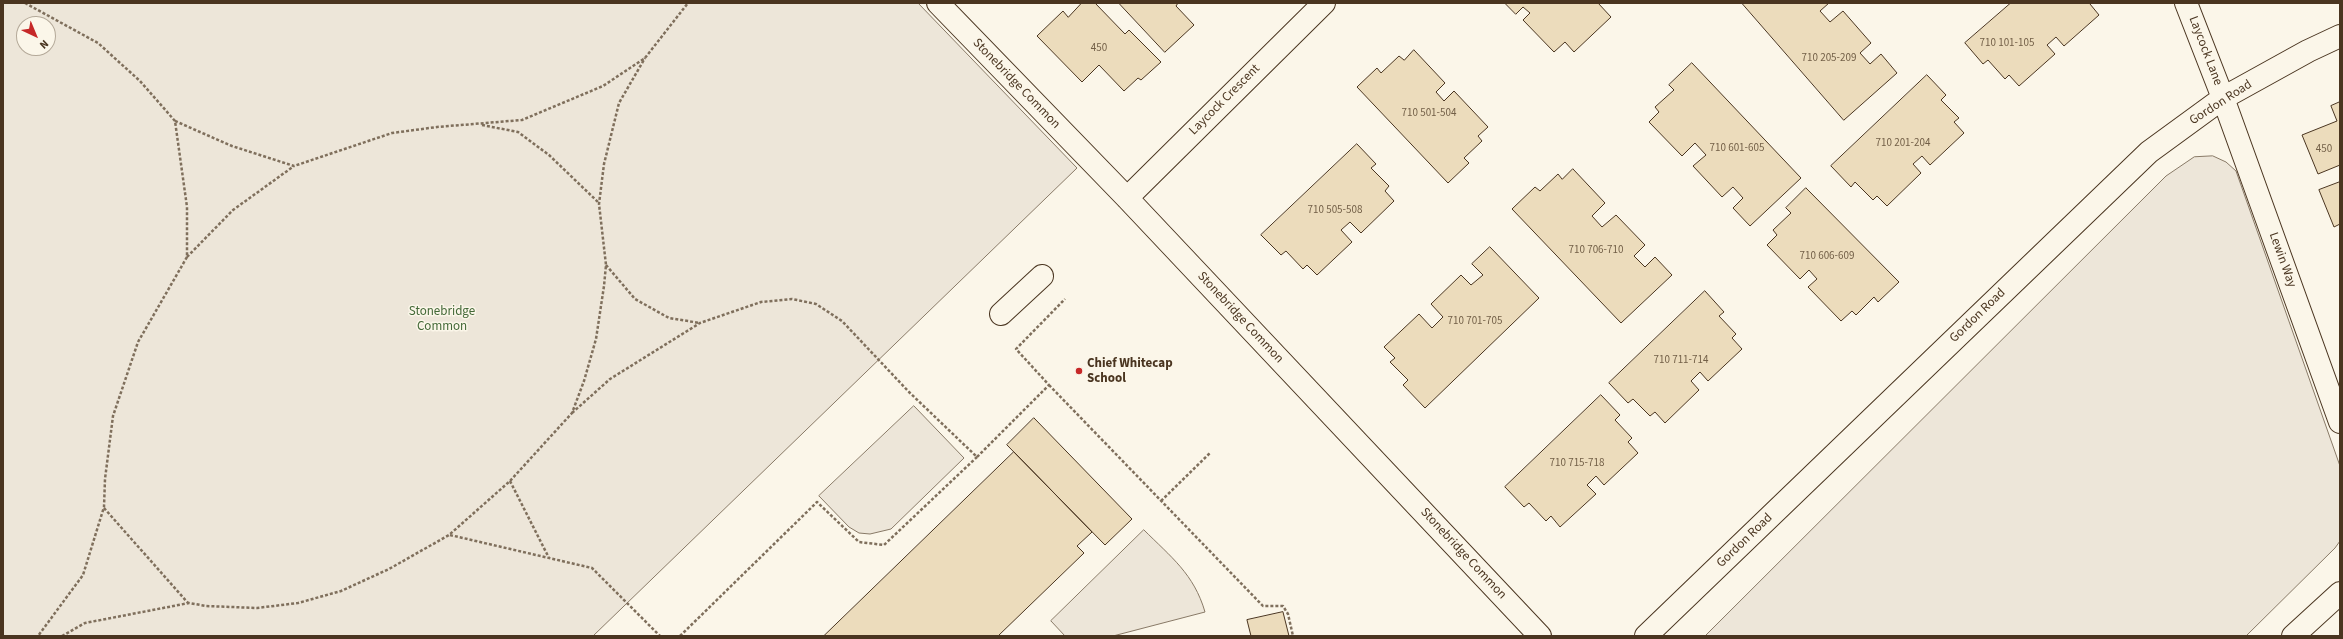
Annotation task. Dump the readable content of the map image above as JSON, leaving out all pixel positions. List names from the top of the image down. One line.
{"streets":{"street":["Laycock Lane","Stonebridge Common","Laycock Crescent","Gordon Road","Lewin Way"]},"crossings":[["Laycock Lane","Gordon Road"],["Laycock Lane","Lewin Way"],["Stonebridge Common","Laycock Crescent"],["Gordon Road","Lewin Way"]],"parks":["Stonebridge Common"],"places":["Chief Whitecap School"],"house_numbers":["710 101-105","450","710 205-209","710 501-504","710 201-204","710 601-605","450","710 505-508","710 706-710","710 606-609","710 701-705","710 711-714","710 715-718"],"north":"bottom right"}
